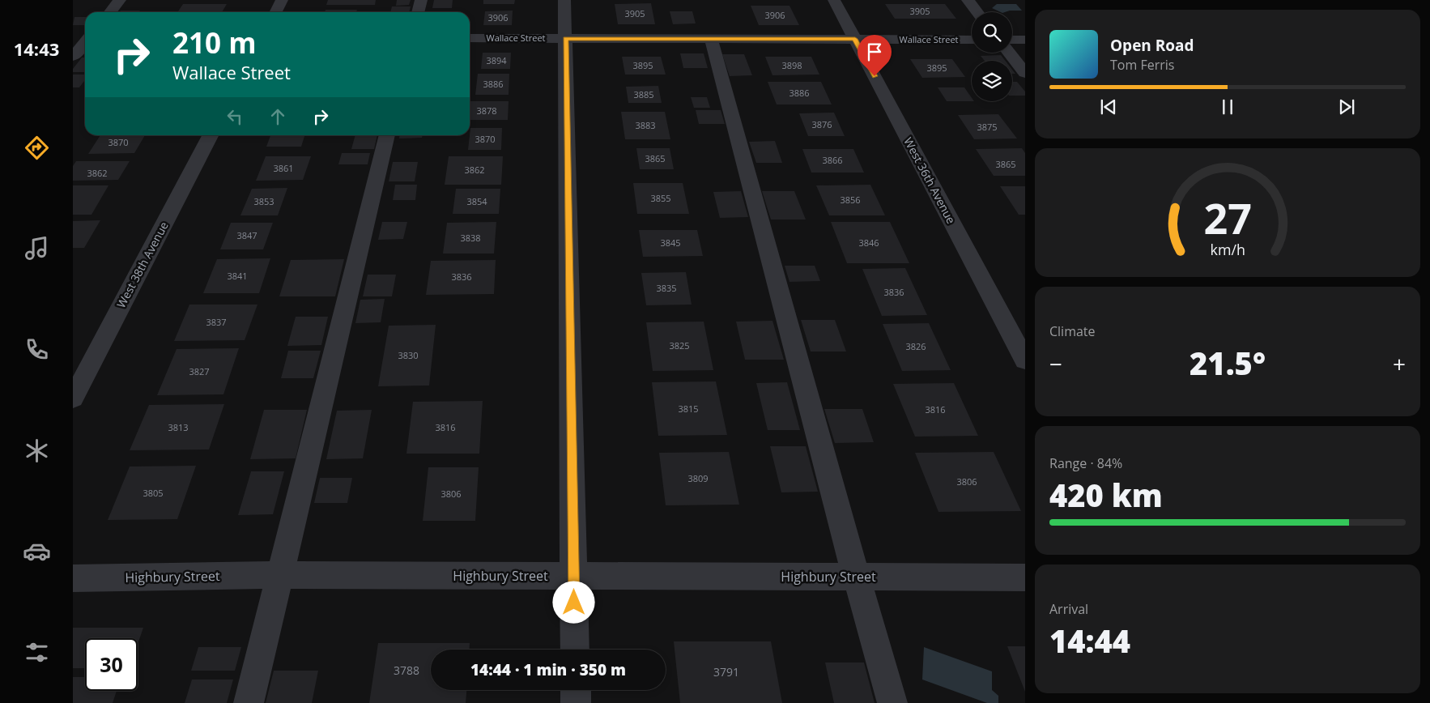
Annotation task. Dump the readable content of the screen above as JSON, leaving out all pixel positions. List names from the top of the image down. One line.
{"streets":{"street":["Wallace Street","West 36th Avenue","West 38th Avenue","Highbury Street"]},"crossings":[["Wallace Street","West 36th Avenue"]],"house_numbers":["3905","3905","3906","3906","3894","3895","3898","3895","3886","3886","3885","3878","3876","3883","3875","3870","3870","3865","3866","3865","3861","3862","3862","3855","3856","3853","3854","3847","3838","3845","3846","3841","3836","3835","3836","3837","3825","3826","3830","3827","3815","3816","3813","3816","3809","3806","3805","3806","3788","3791"],"page":{"tabs":"14:43","turn":["210 m","Wallace Street"],"song":["Open Road","Tom Ferris"],"tile":["Climate",["Range · 84%","420 km"],["Arrival","14:44"]],"heat":["−","21.5°","+"],"limit":"30","trip":"14:44 · 1 min · 350 m","gauge":["27","km/h"]}}
